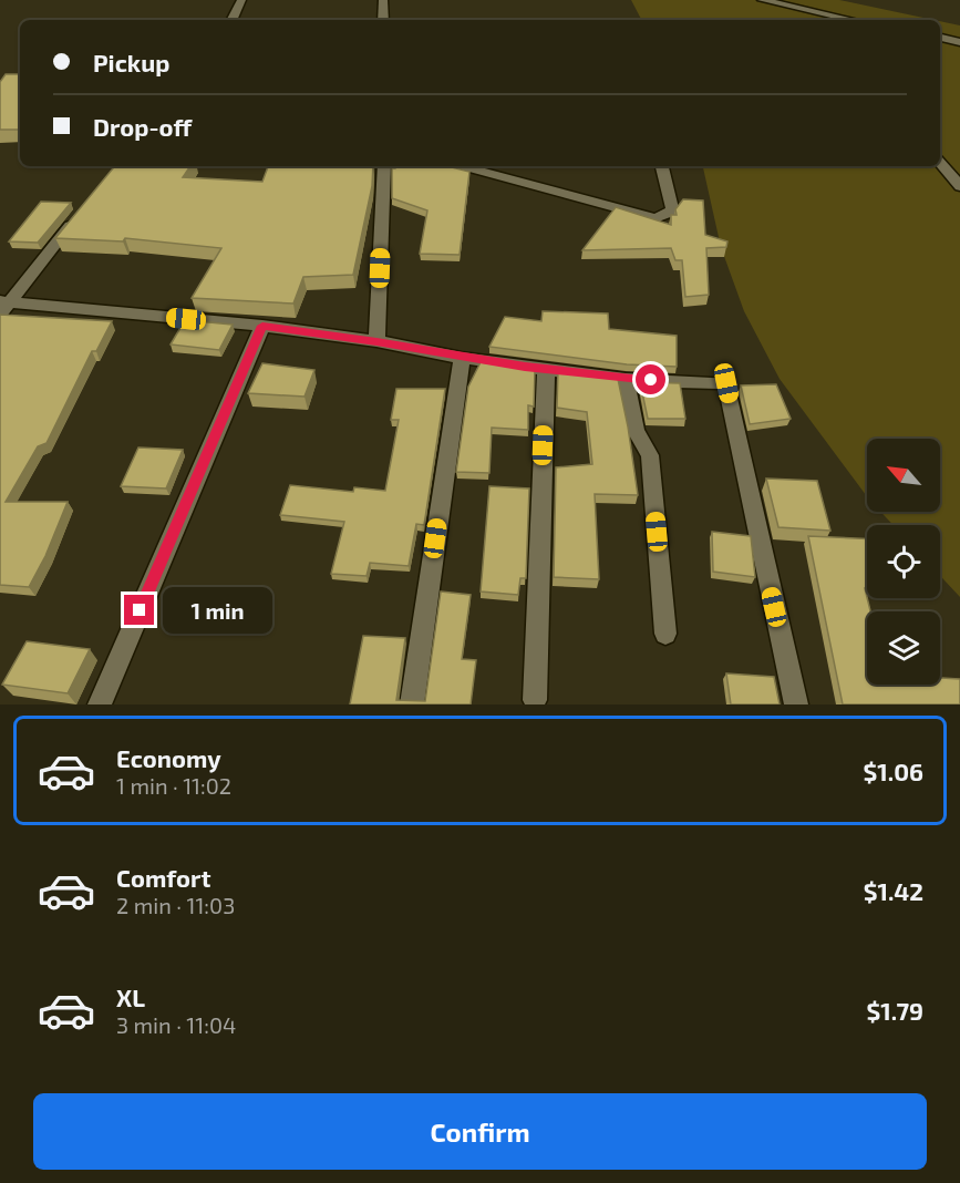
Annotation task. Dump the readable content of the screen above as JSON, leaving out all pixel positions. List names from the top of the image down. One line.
{"north":"top left","page":{"banner":["Pickup","Drop-off"],"bubble":"1 min","list":[{"name":"Economy","note":"1 min · 11:02","value":"$1.06"},{"name":"Comfort","note":"2 min · 11:03","value":"$1.42"},{"name":"XL","note":"3 min · 11:04","value":"$1.79"}],"buttons":"Confirm"}}
